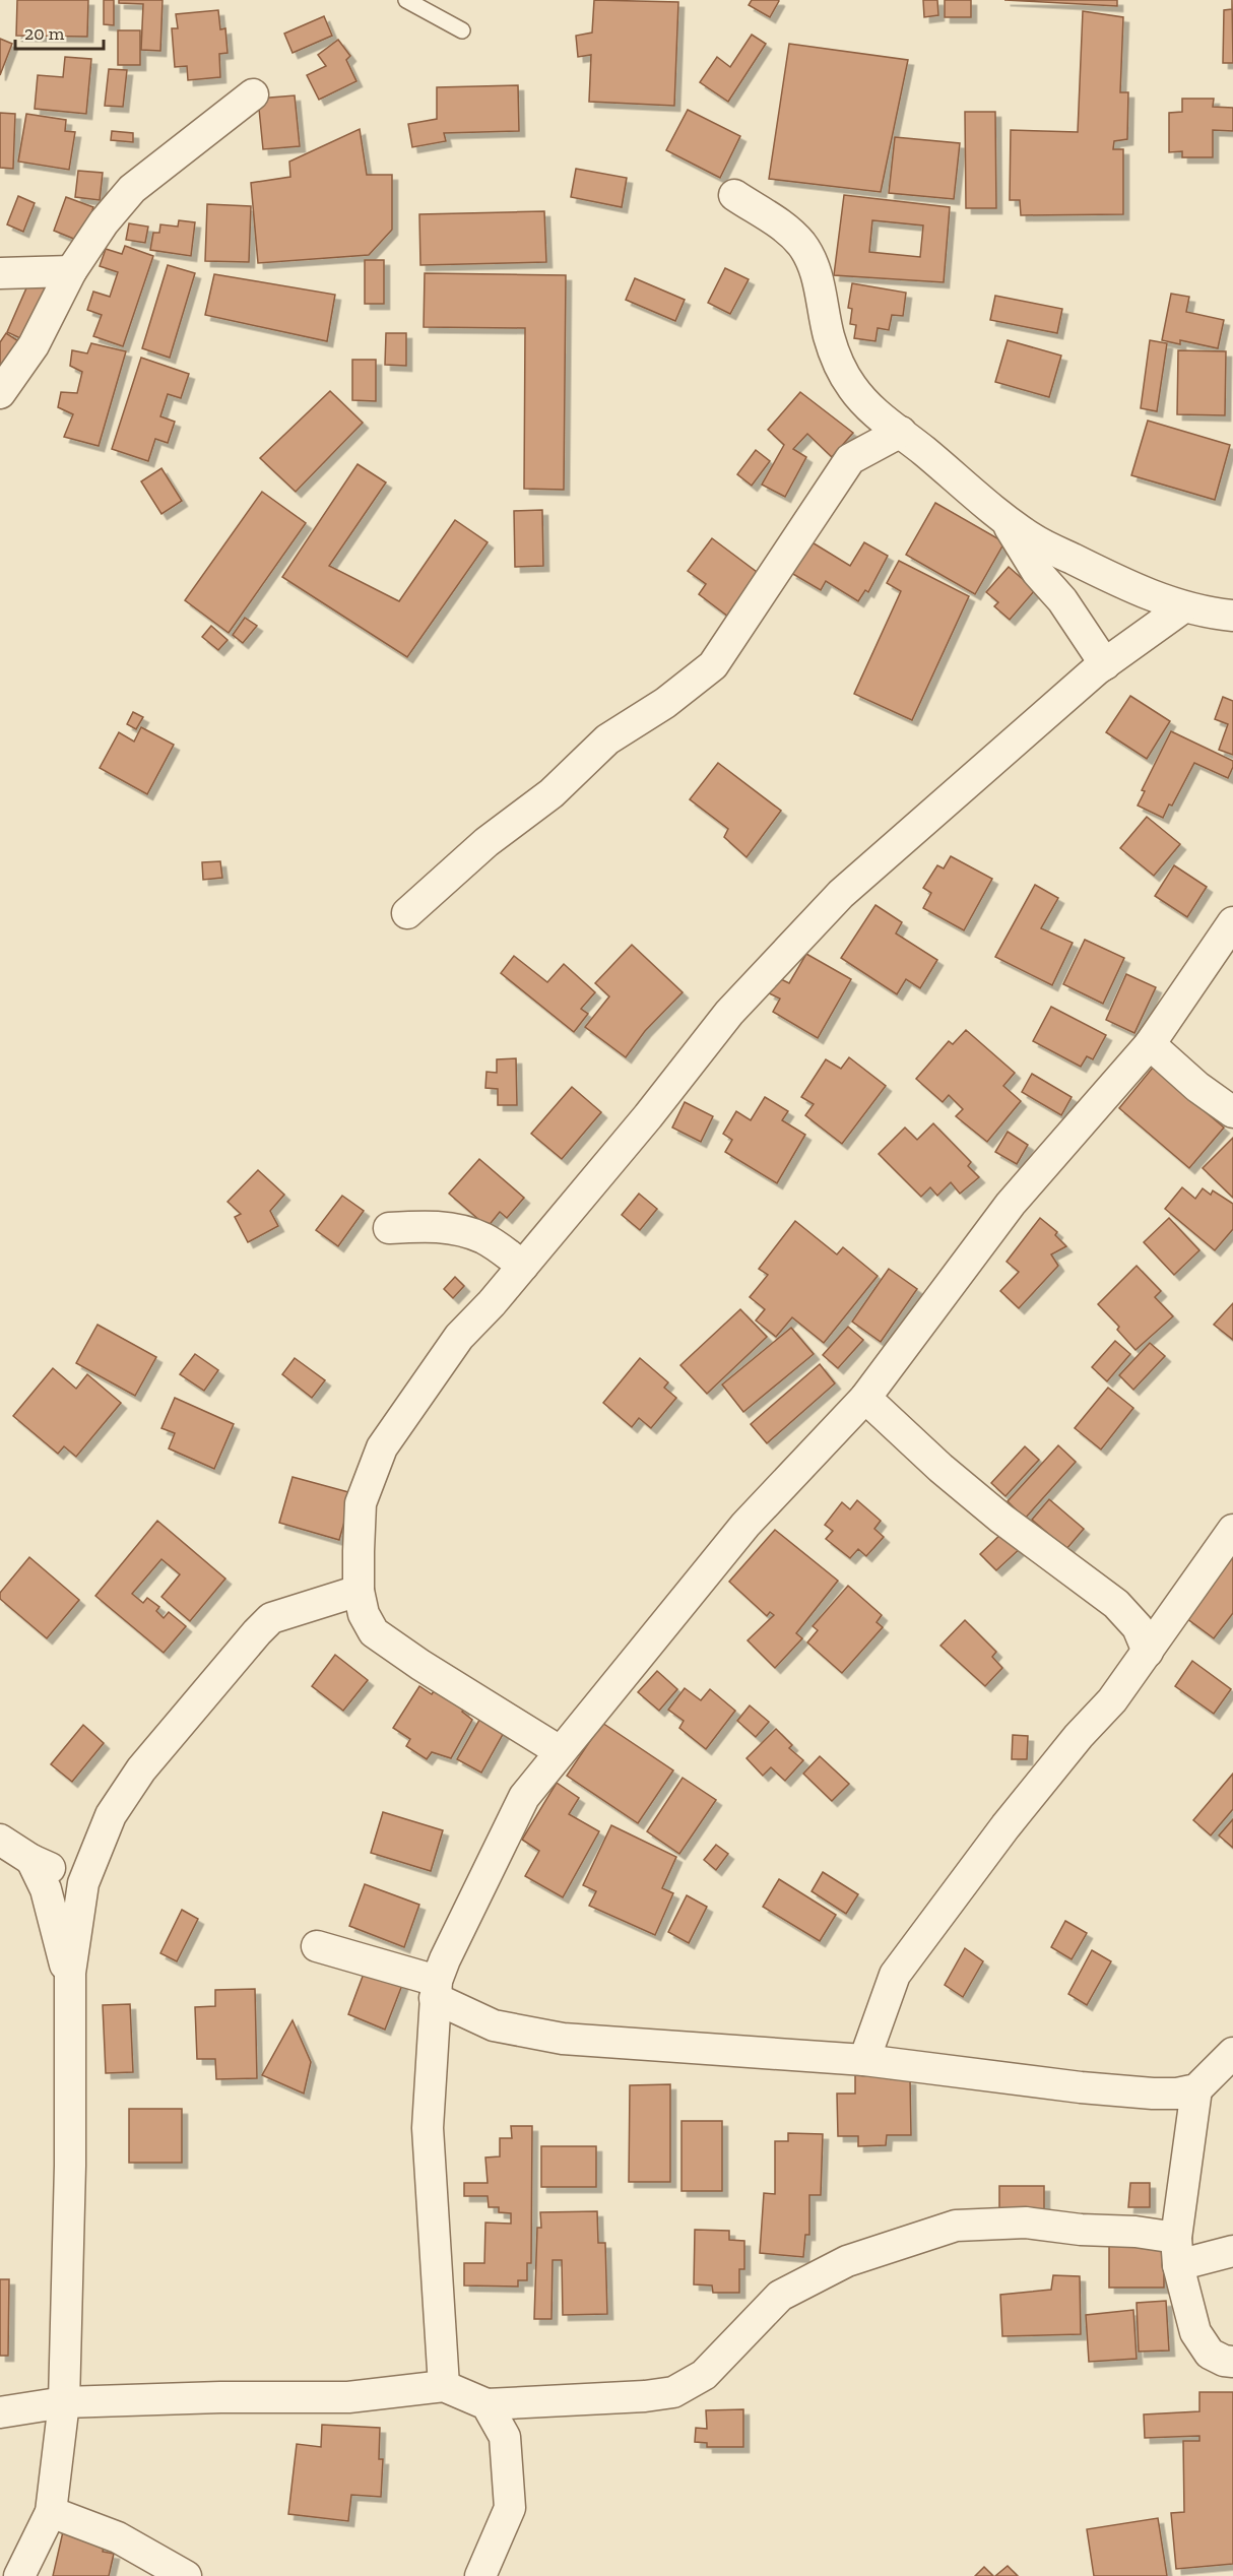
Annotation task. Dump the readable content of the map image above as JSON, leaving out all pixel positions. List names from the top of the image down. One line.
{"scale_bar":"20 m"}
